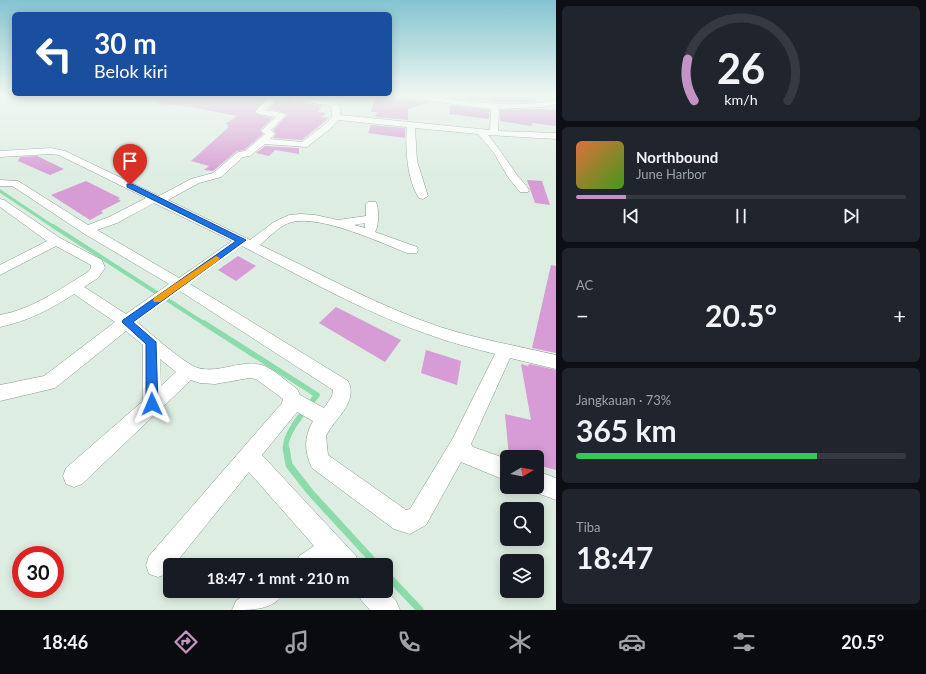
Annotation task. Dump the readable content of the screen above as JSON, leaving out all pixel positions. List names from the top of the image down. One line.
{"north":"right","page":{"turn":["30 m","Belok kiri"],"song":["Northbound","June Harbor"],"tile":["AC",["Jangkauan · 73%","365 km"],["Tiba","18:47"]],"heat":["−","20.5°","+"],"limit":"30","trip":"18:47 · 1 mnt · 210 m","tabs":["18:46","20.5°"],"gauge":["26","km/h"]}}
